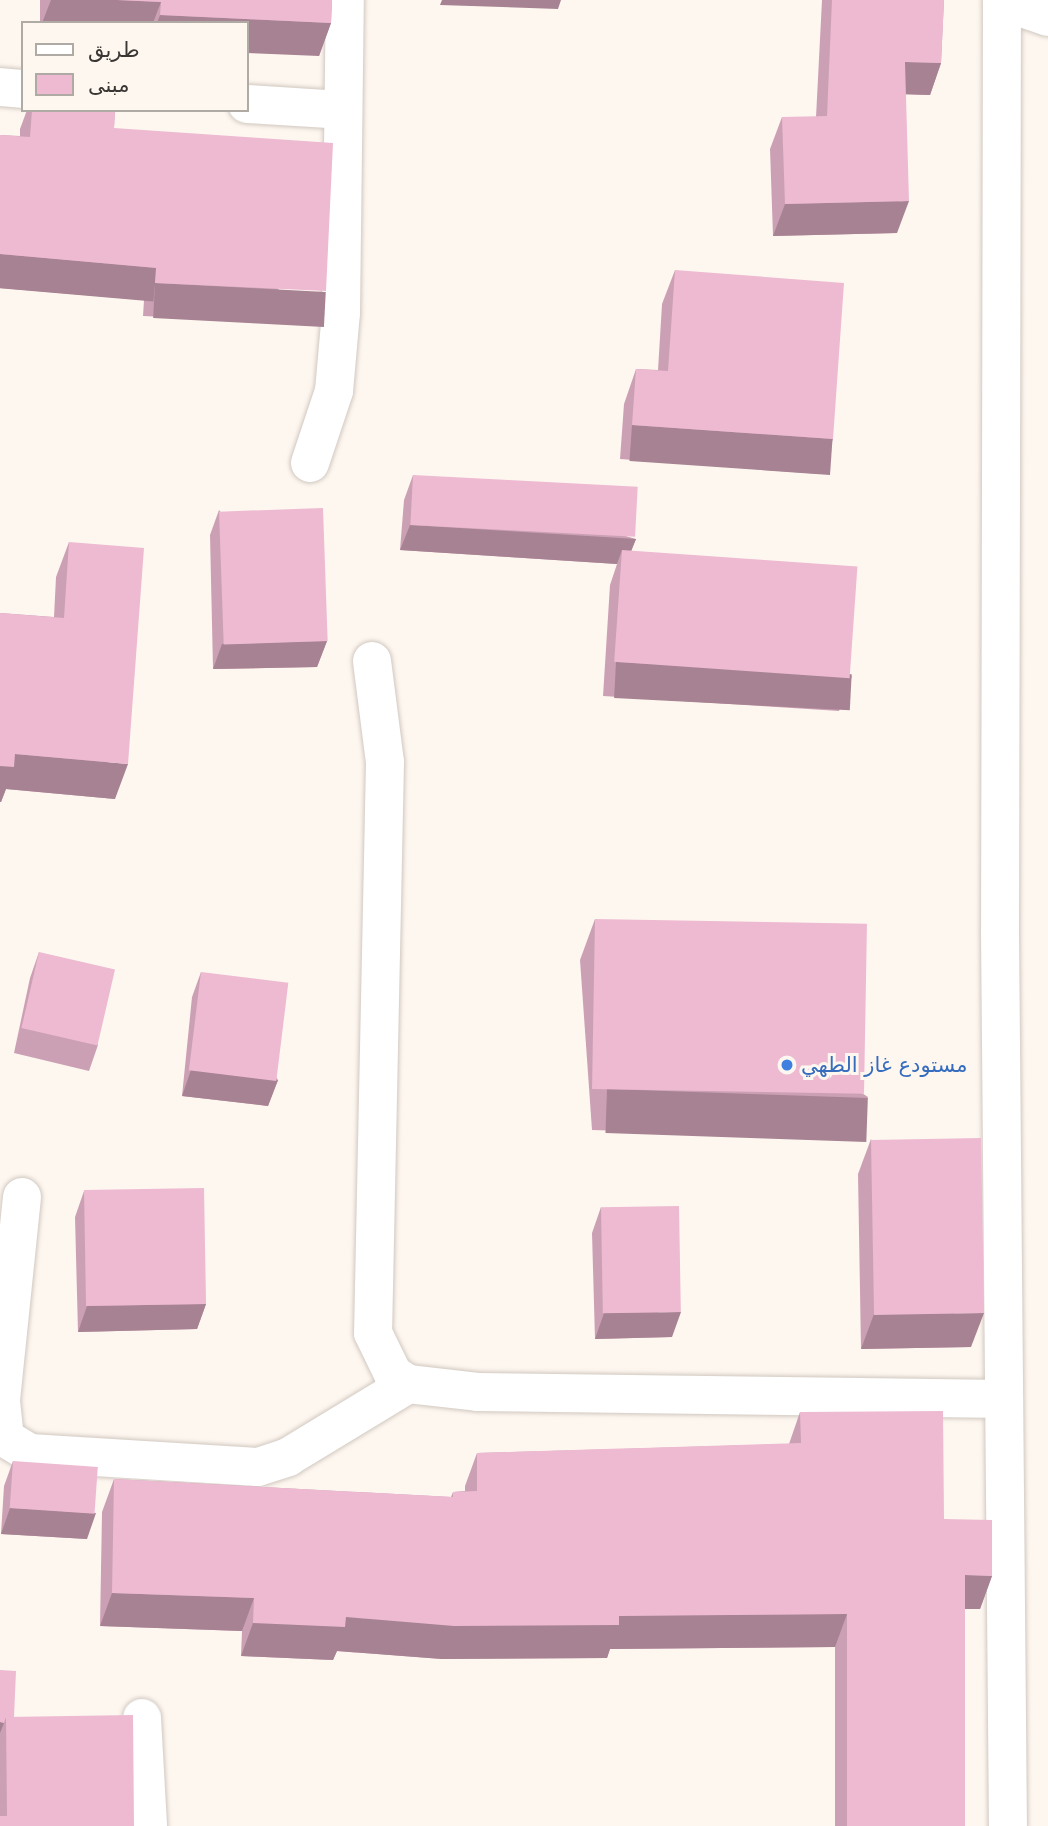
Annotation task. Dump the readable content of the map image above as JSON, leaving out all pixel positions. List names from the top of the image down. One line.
{"places":["مستودع غاز الطهي"],"legend":["طريق","مبنى"]}
